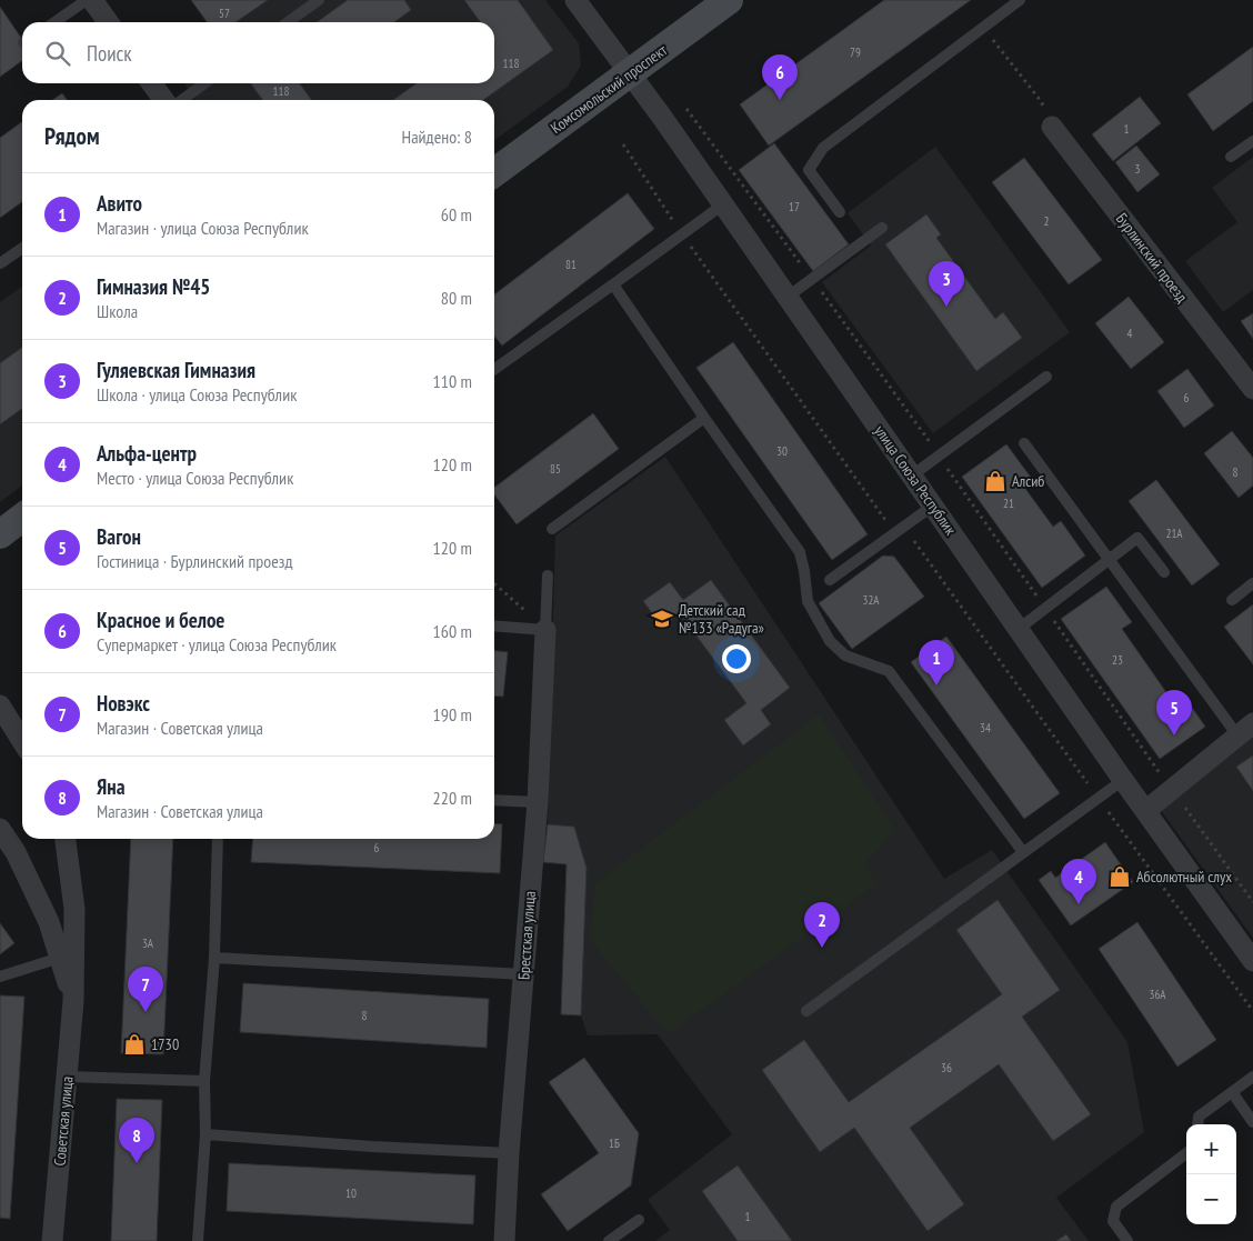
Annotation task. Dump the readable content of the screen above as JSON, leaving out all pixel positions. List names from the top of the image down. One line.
{"streets":{"main road":["Комсомольский проспект"],"street":["Бурлинский проезд","улица Союза Республик","Брестская улица","Советская улица"]},"crossings":[["Комсомольский проспект","улица Союза Республик"]],"places":{"shop":["Алсиб","Абсолютный слух","1730"],"school or university":["Детский сад №133 «Радуга»"]},"house_numbers":["57","79","118","118","1","3","17","2","81","4","6","30","85","8","21","21А","32А","23","34","6","3А","36А","8","36","1Б","10","1"],"page":{"search":"Поиск","pins":["6","3","1","5","4","2","7","8"],"heading":["Рядом","Найдено: 8"],"list":[{"mark":"1","name":"Авито","note":"Магазин · улица Союза Республик","value":"60 m"},{"mark":"2","name":"Гимназия №45","note":"Школа","value":"80 m"},{"mark":"3","name":"Гуляевская Гимназия","note":"Школа · улица Союза Республик","value":"110 m"},{"mark":"4","name":"Альфа-центр","note":"Место · улица Союза Республик","value":"120 m"},{"mark":"5","name":"Вагон","note":"Гостиница · Бурлинский проезд","value":"120 m"},{"mark":"6","name":"Красное и белое","note":"Супермаркет · улица Союза Республик","value":"160 m"},{"mark":"7","name":"Новэкс","note":"Магазин · Советская улица","value":"190 m"},{"mark":"8","name":"Яна","note":"Магазин · Советская улица","value":"220 m"}],"map_buttons":["+","−"]}}
